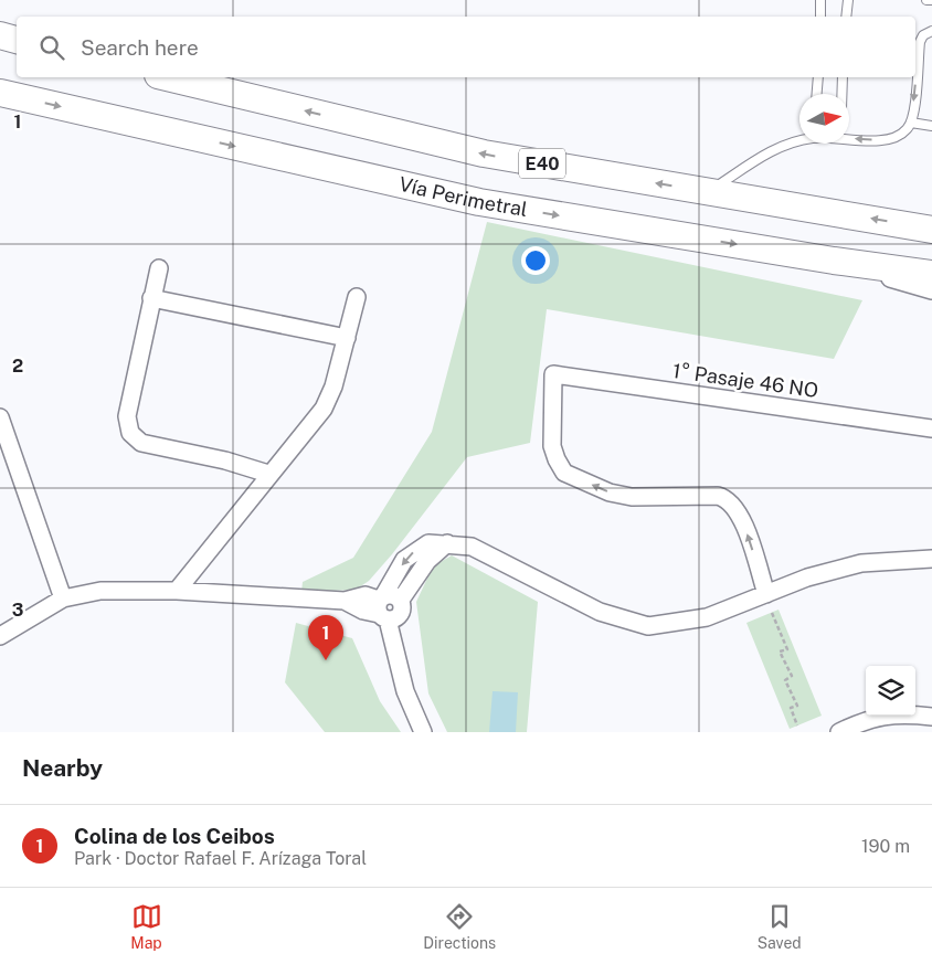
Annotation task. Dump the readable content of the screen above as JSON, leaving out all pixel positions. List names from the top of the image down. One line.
{"streets":{"highway":["E40","Vía Perimetral"],"street":["1° Pasaje 46 NO"]},"north":"right","page":{"search":"Search here","pins":"1","heading":"Nearby","list":[{"mark":"1","name":"Colina de los Ceibos","note":"Park · Doctor Rafael F. Arízaga Toral","value":"190 m"}],"nav":["Map","Directions","Saved"]},"grid":{"rows":["1","2","3"]}}
